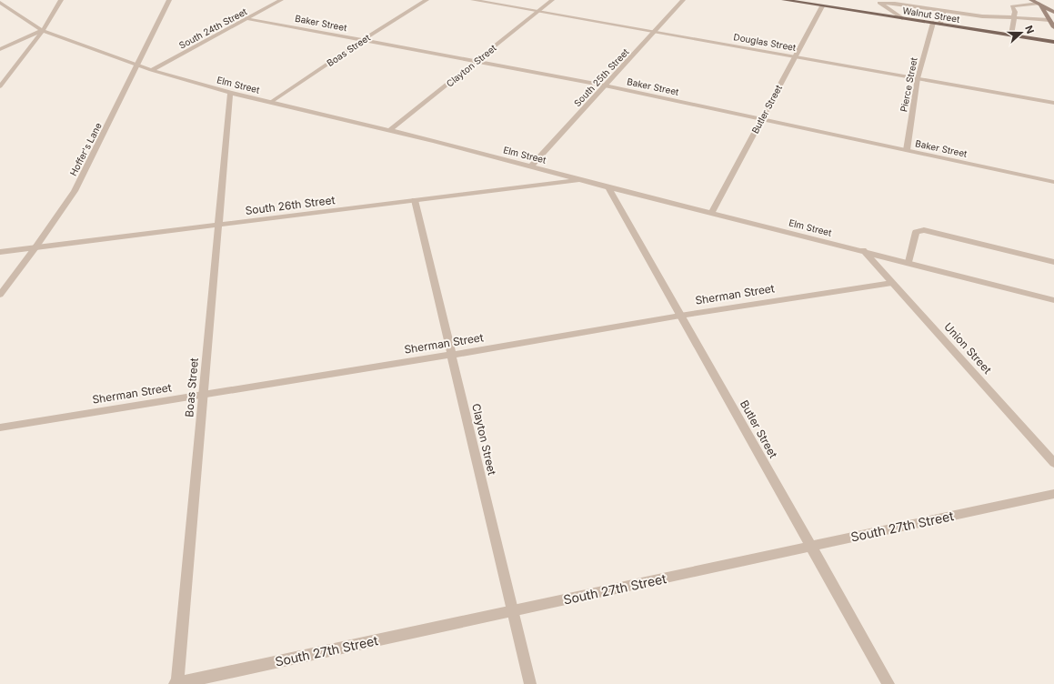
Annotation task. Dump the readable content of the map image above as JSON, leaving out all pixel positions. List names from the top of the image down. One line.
{"streets":{"main road":["Walnut Street"],"street":["Baker Street","South 24th Street","Douglas Street","Boas Street","Clayton Street","South 25th Street","Elm Street","Pierce Street","Butler Street","Hoffer's Lane","South 26th Street","Sherman Street","Union Street","South 27th Street"]},"crossings":[["Walnut Street","Pierce Street"],["Walnut Street","Butler Street"],["Baker Street","South 24th Street"],["Baker Street","Boas Street"],["Baker Street","Clayton Street"],["Baker Street","South 25th Street"],["Baker Street","Pierce Street"],["Baker Street","Butler Street"],["South 24th Street","Elm Street"],["Douglas Street","Clayton Street"],["Douglas Street","South 25th Street"],["Douglas Street","Pierce Street"],["Douglas Street","Butler Street"],["Boas Street","Elm Street"],["Boas Street","South 26th Street"],["Boas Street","Sherman Street"],["Boas Street","South 27th Street"],["Clayton Street","Elm Street"],["Clayton Street","South 26th Street"],["Clayton Street","Sherman Street"],["Clayton Street","South 27th Street"],["South 25th Street","Elm Street"],["Elm Street","Butler Street"],["Elm Street","Hoffer's Lane"],["Elm Street","South 26th Street"],["Elm Street","Union Street"],["Butler Street","Sherman Street"],["Butler Street","South 27th Street"],["Hoffer's Lane","South 26th Street"],["Sherman Street","Union Street"]],"north":"right"}
